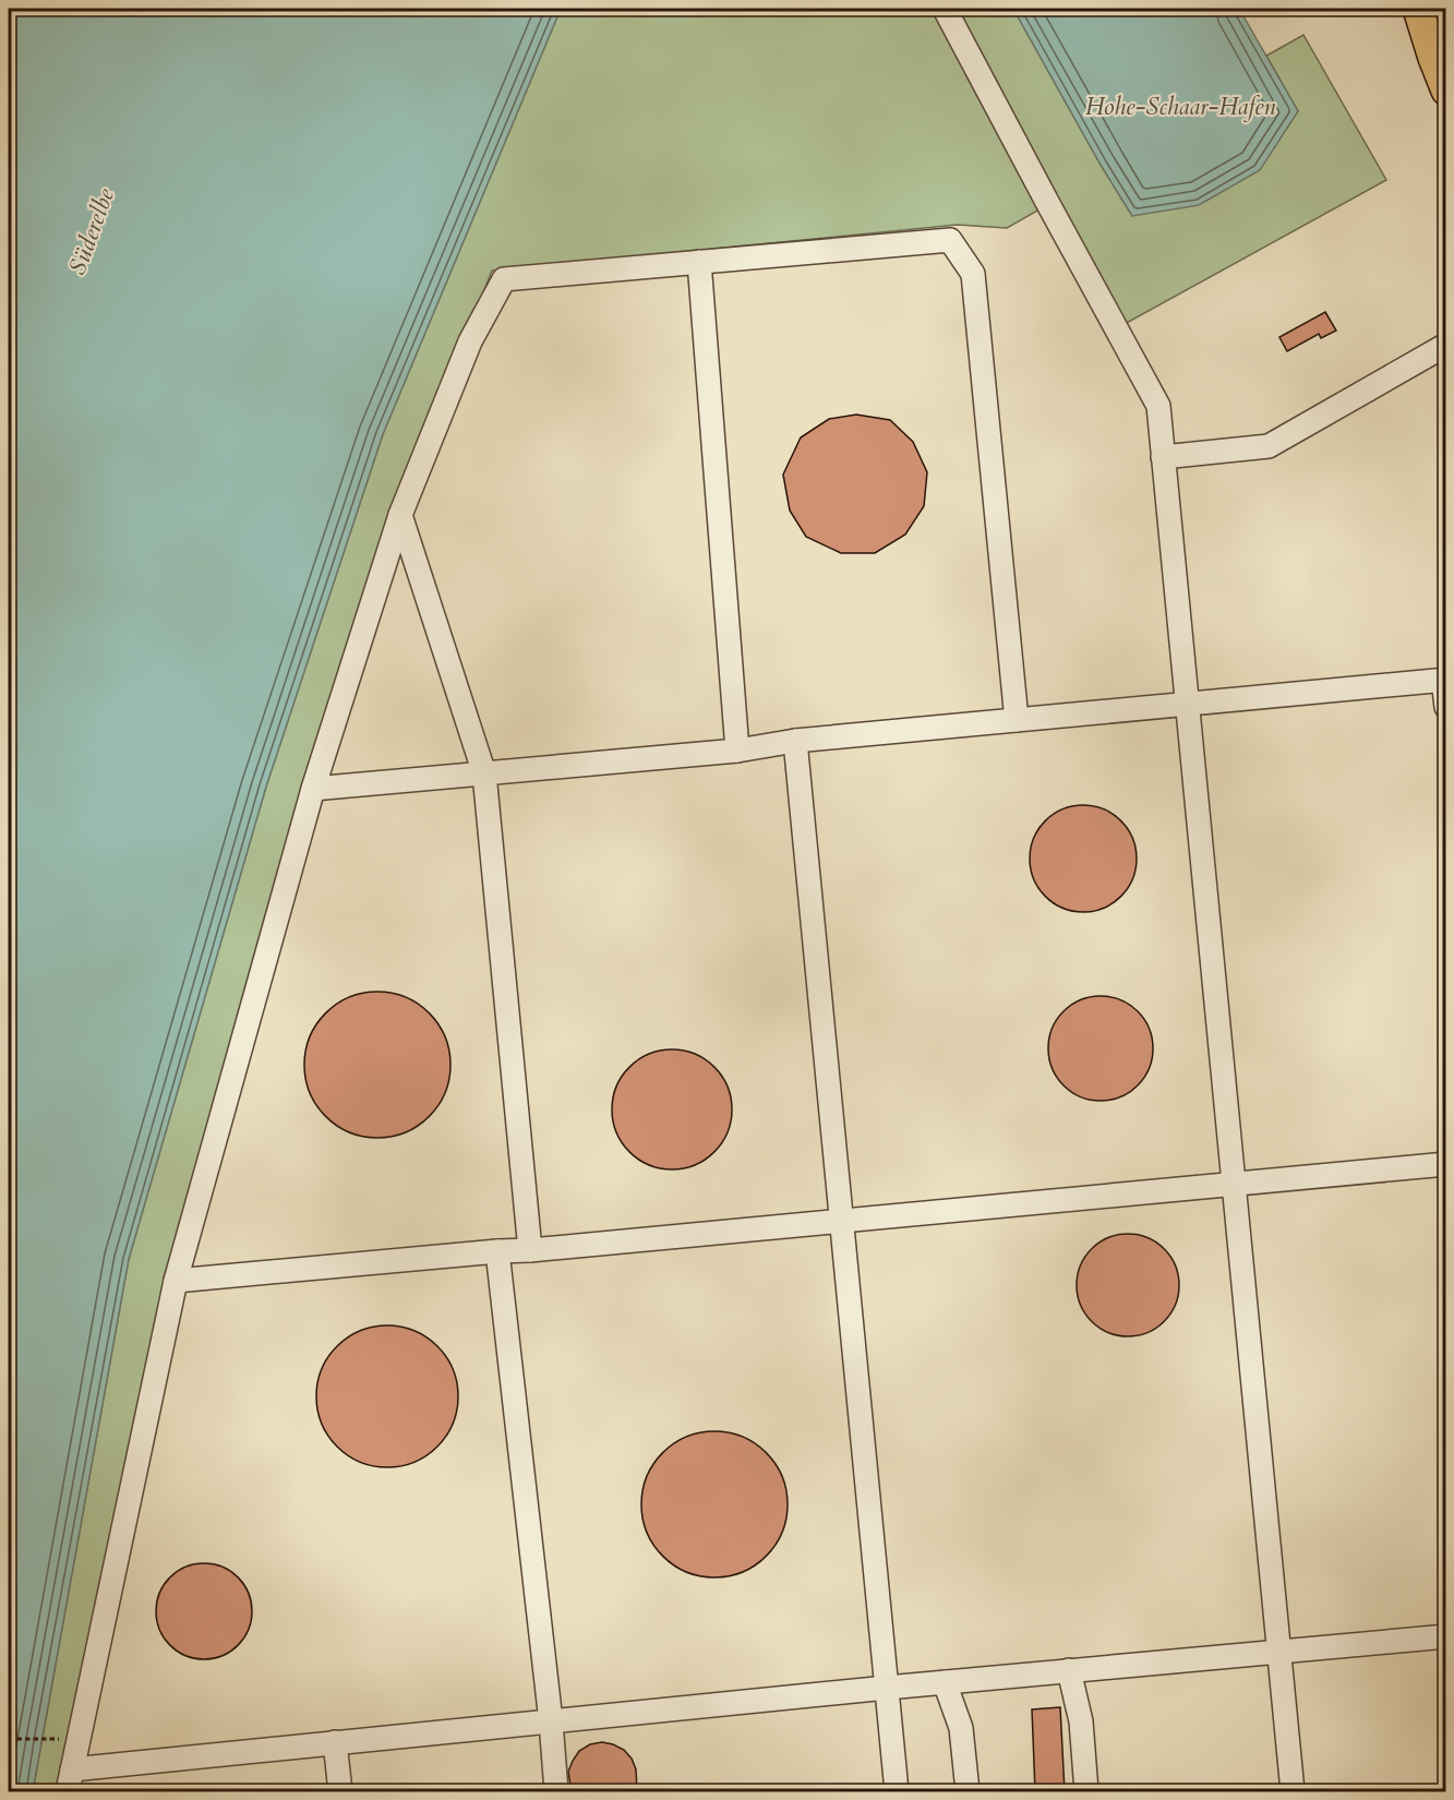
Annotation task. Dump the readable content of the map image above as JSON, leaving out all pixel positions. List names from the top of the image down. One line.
{"water":["Hohe-Schaar-Hafen","Süderelbe"]}
